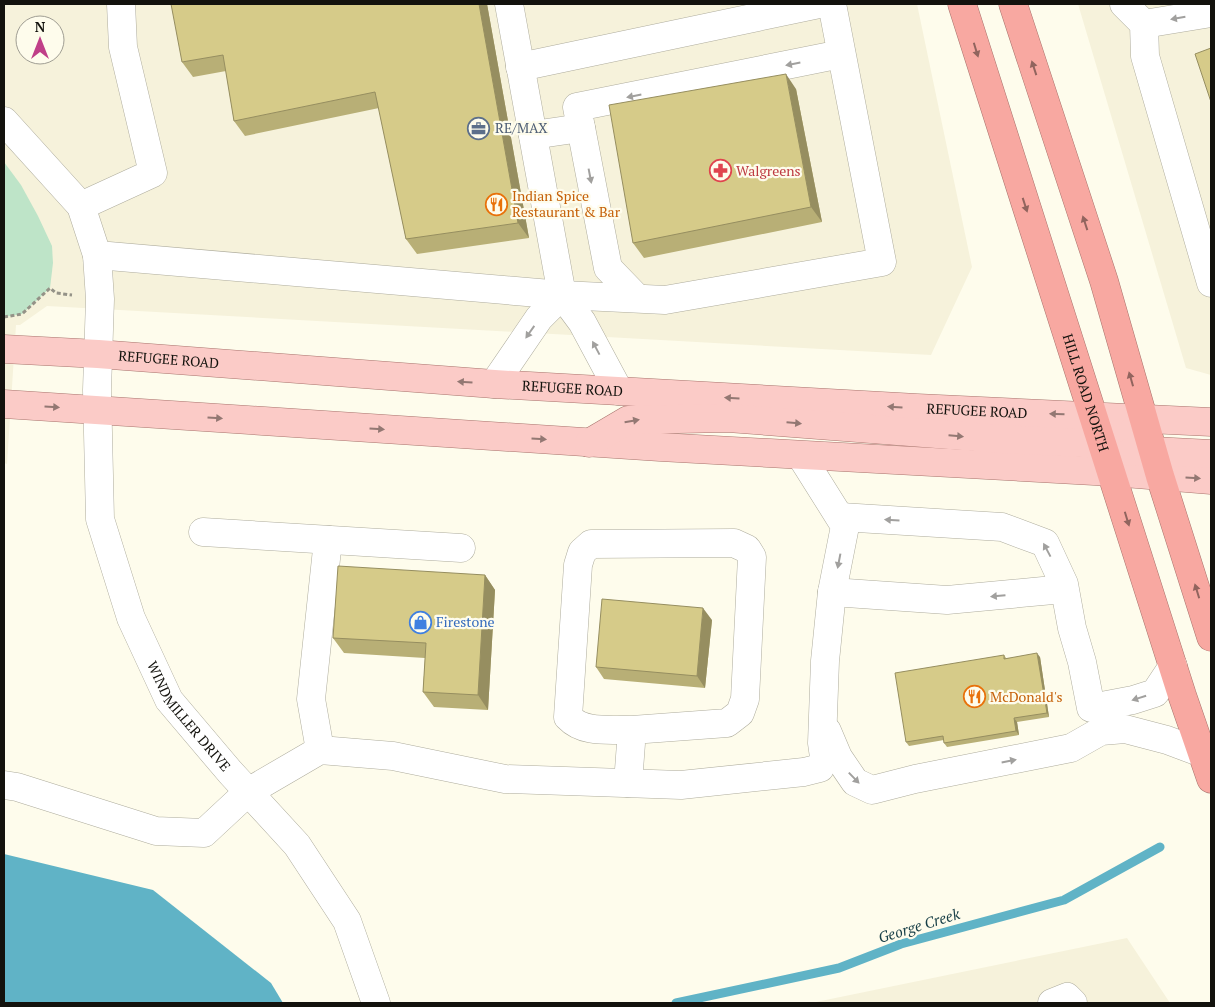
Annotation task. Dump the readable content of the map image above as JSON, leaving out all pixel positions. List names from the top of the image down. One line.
{"streets":{"highway":["HILL ROAD NORTH"],"main road":["REFUGEE ROAD"],"street":["WINDMILLER DRIVE"]},"crossings":[["REFUGEE ROAD","HILL ROAD NORTH"],["REFUGEE ROAD","WINDMILLER DRIVE"]],"water":["George Creek"],"places":{"office":["RE/MAX"],"pharmacy":["Walgreens"],"restaurant":["Indian Spice Restaurant & Bar","McDonald's"],"shop":["Firestone"]},"north":"top"}
